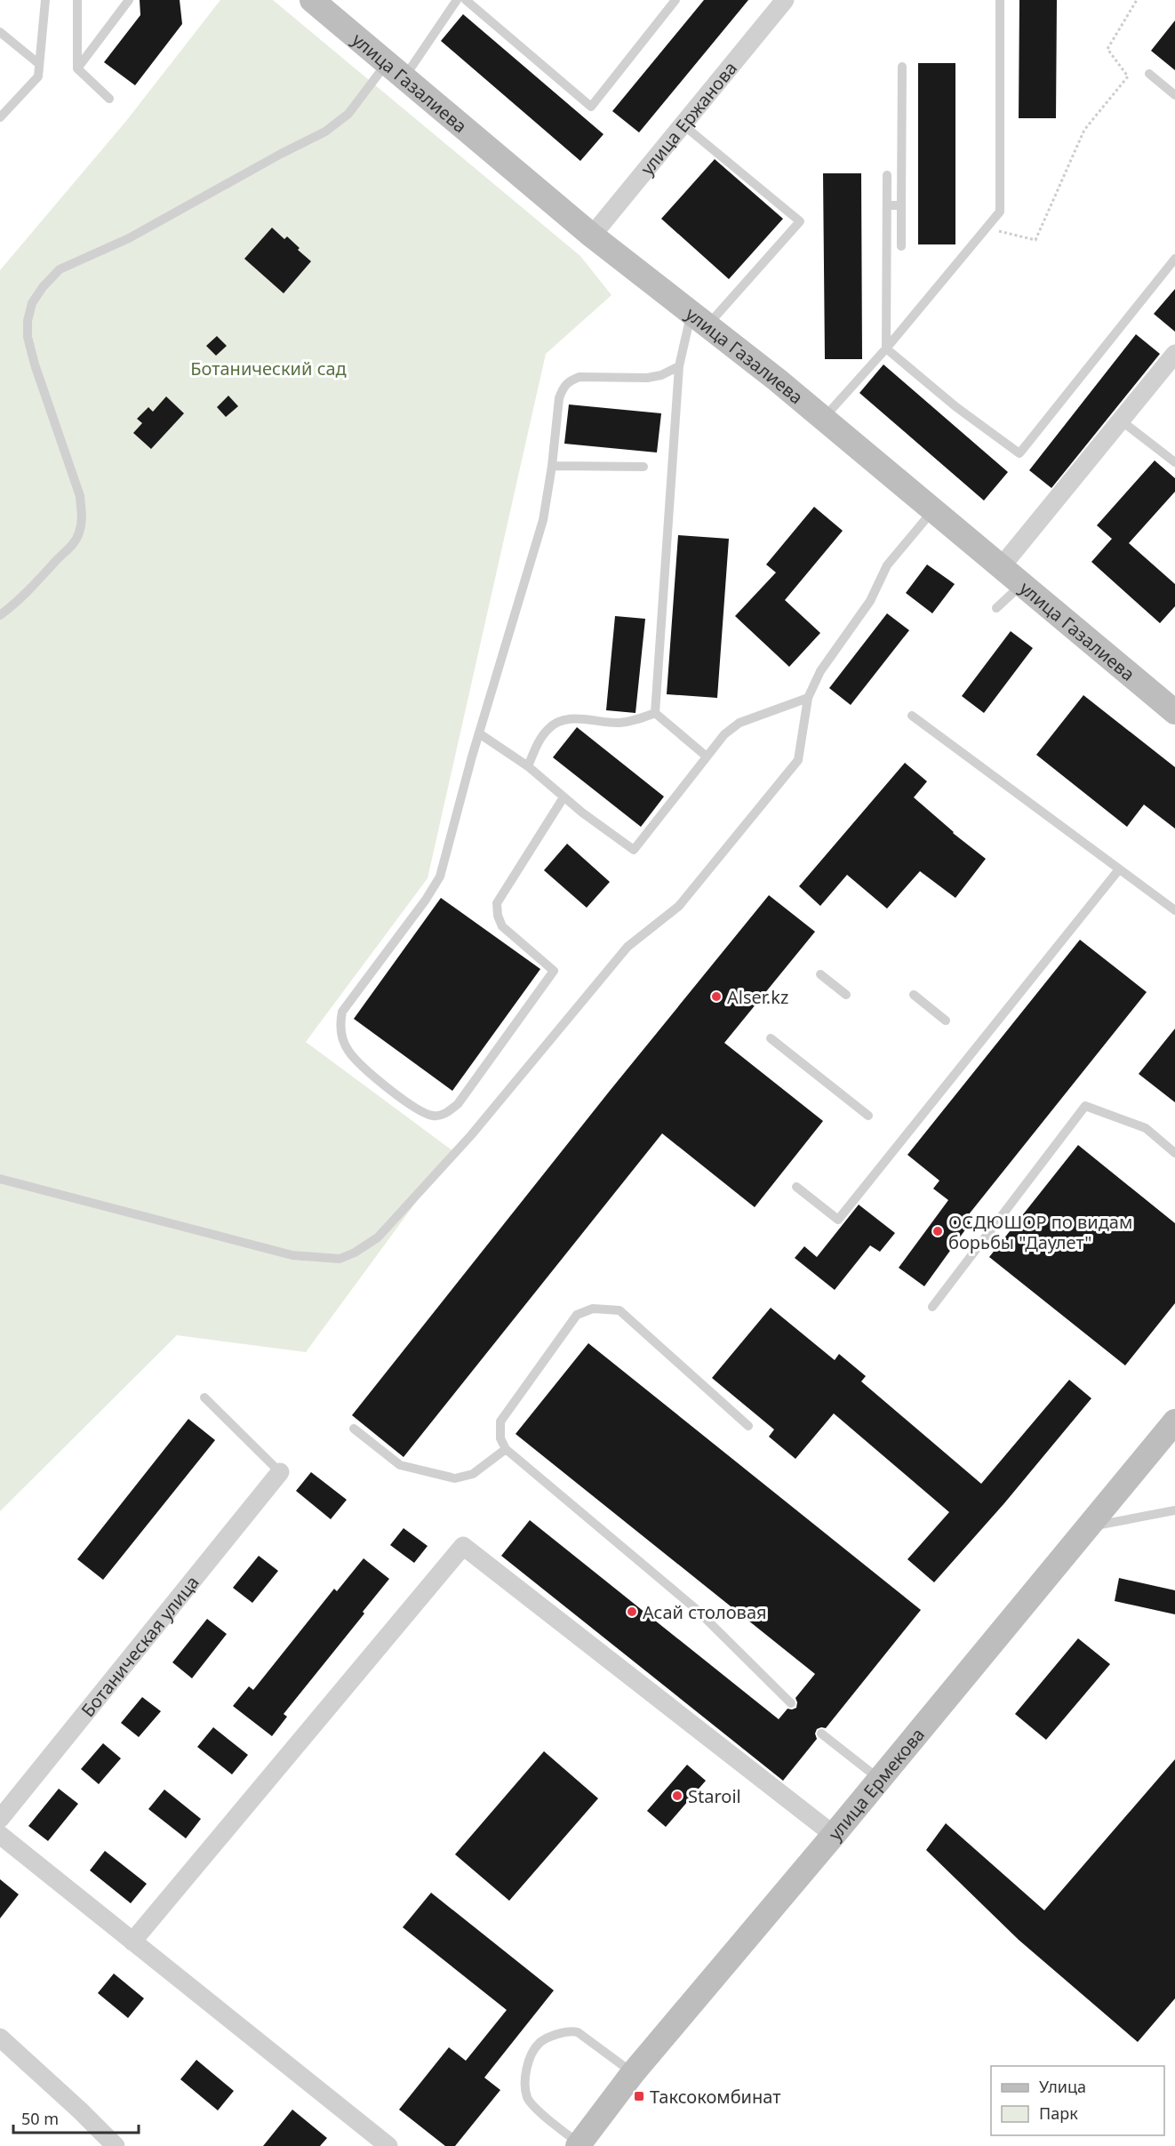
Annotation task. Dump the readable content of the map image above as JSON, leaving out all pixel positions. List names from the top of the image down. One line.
{"streets":{"main road":["улица Газалиева","улица Ермекова"],"street":["улица Ержанова","Ботаническая улица"]},"crossings":[["улица Газалиева","улица Ержанова"]],"parks":["Ботанический сад"],"places":{"other":["Alser.kz","ОСДЮШОР по видам борьбы \"Даулет\"","Асай столовая","Staroil"],"transit":["Таксокомбинат"]},"legend":["Улица","Парк"],"scale_bar":"50 m"}
